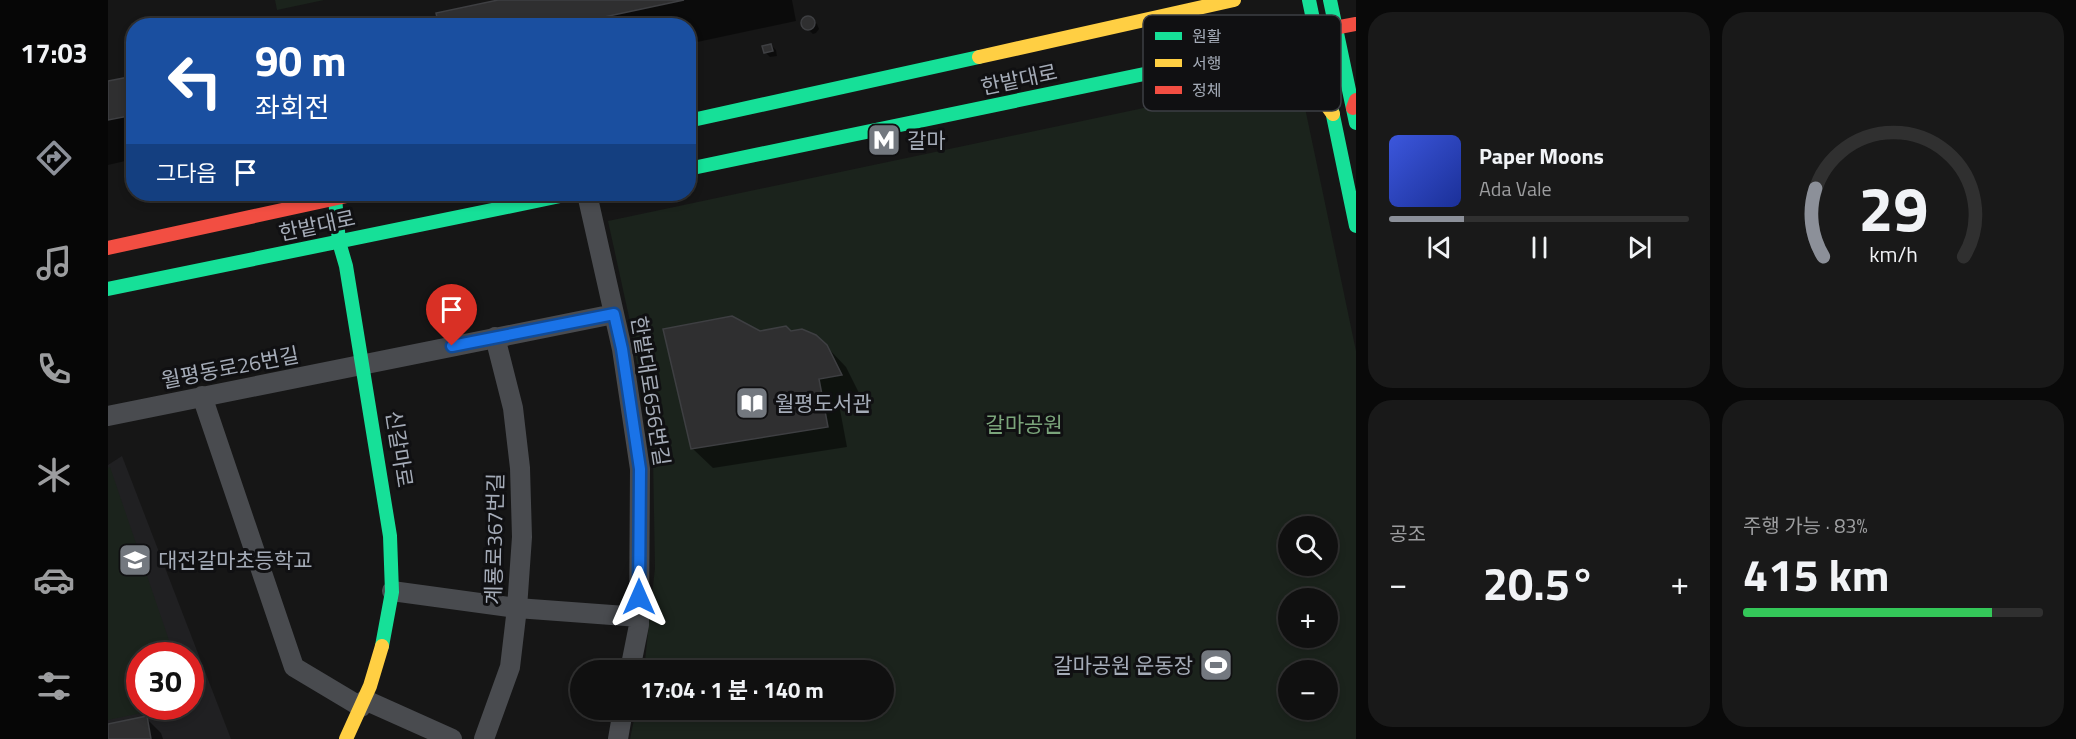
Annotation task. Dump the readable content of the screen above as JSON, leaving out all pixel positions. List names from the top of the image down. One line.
{"streets":{"main road":["한밭대로","신갈마로"],"street":["월평동로26번길","한밭대로656번길","계룡로367번길"]},"crossings":[["한밭대로","신갈마로"],["월평동로26번길","한밭대로656번길"],["월평동로26번길","신갈마로"],["월평동로26번길","계룡로367번길"]],"parks":["갈마공원"],"places":{"metro station":["갈마"],"library":["월평도서관"],"school or university":["대전갈마초등학교"],"sports":["갈마공원 운동장"]},"legend":["원활","서행","정체"],"page":{"tabs":"17:03","turn":["90 m","좌회전"],"song":["Paper Moons","Ada Vale"],"then":"그다음","tile":["공조",["주행 가능 · 83%","415 km"]],"map_buttons":["+","−"],"heat":["−","20.5°","+"],"limit":"30","trip":"17:04 · 1 분 · 140 m","gauge":["29","km/h"]}}
